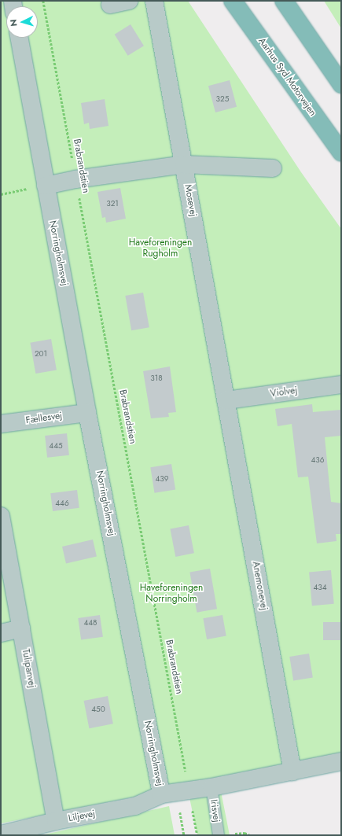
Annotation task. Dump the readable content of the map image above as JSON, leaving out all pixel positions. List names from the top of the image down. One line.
{"streets":{"highway":["Aarhus Syd Motorvejen"],"street":["Mosevej","Norringholmsvej","Violvej","Fællesvej","Anemonevej","Tulipanvej","Liljevej"],"lane":["Irisvej"],"path":["Brabrandstien"]},"crossings":[["Brabrandstien","Norringholmsvej"],["Mosevej","Violvej"],["Mosevej","Anemonevej"],["Norringholmsvej","Fællesvej"],["Norringholmsvej","Anemonevej"],["Norringholmsvej","Irisvej"],["Norringholmsvej","Liljevej"],["Violvej","Anemonevej"],["Tulipanvej","Liljevej"]],"parks":["Haveforeningen Rugholm","Haveforeningen Norringholm"],"house_numbers":["325","321","201","318","445","436","439","446","434","448","450"],"north":"left"}
